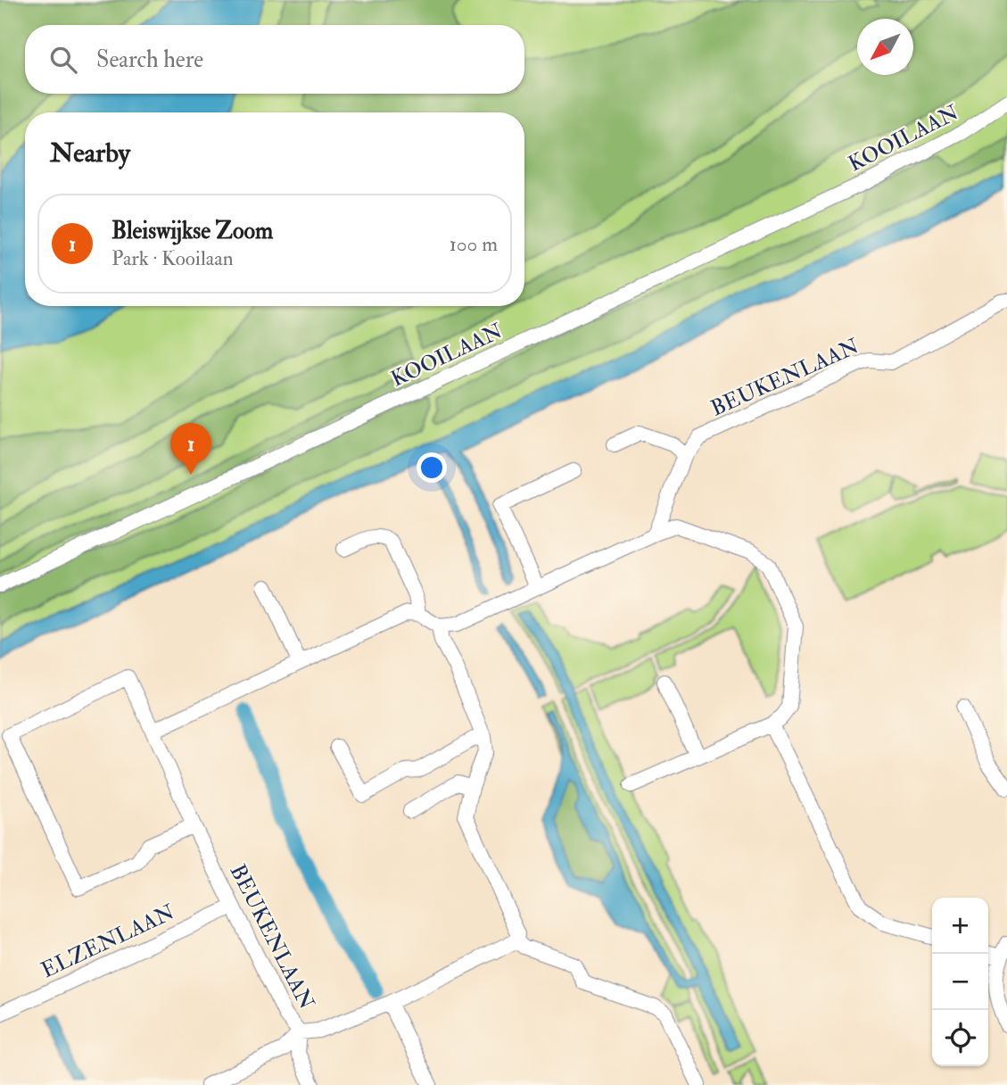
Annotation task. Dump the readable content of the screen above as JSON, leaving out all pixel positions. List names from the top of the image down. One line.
{"streets":{"street":["KOOILAAN","BEUKENLAAN","ELZENLAAN"]},"crossings":[["BEUKENLAAN","ELZENLAAN"]],"north":"bottom left","page":{"search":"Search here","heading":"Nearby","list":[{"mark":"1","name":"Bleiswijkse Zoom","note":"Park · Kooilaan","value":"100 m"}],"pins":"1","map_buttons":["+","−"]}}
